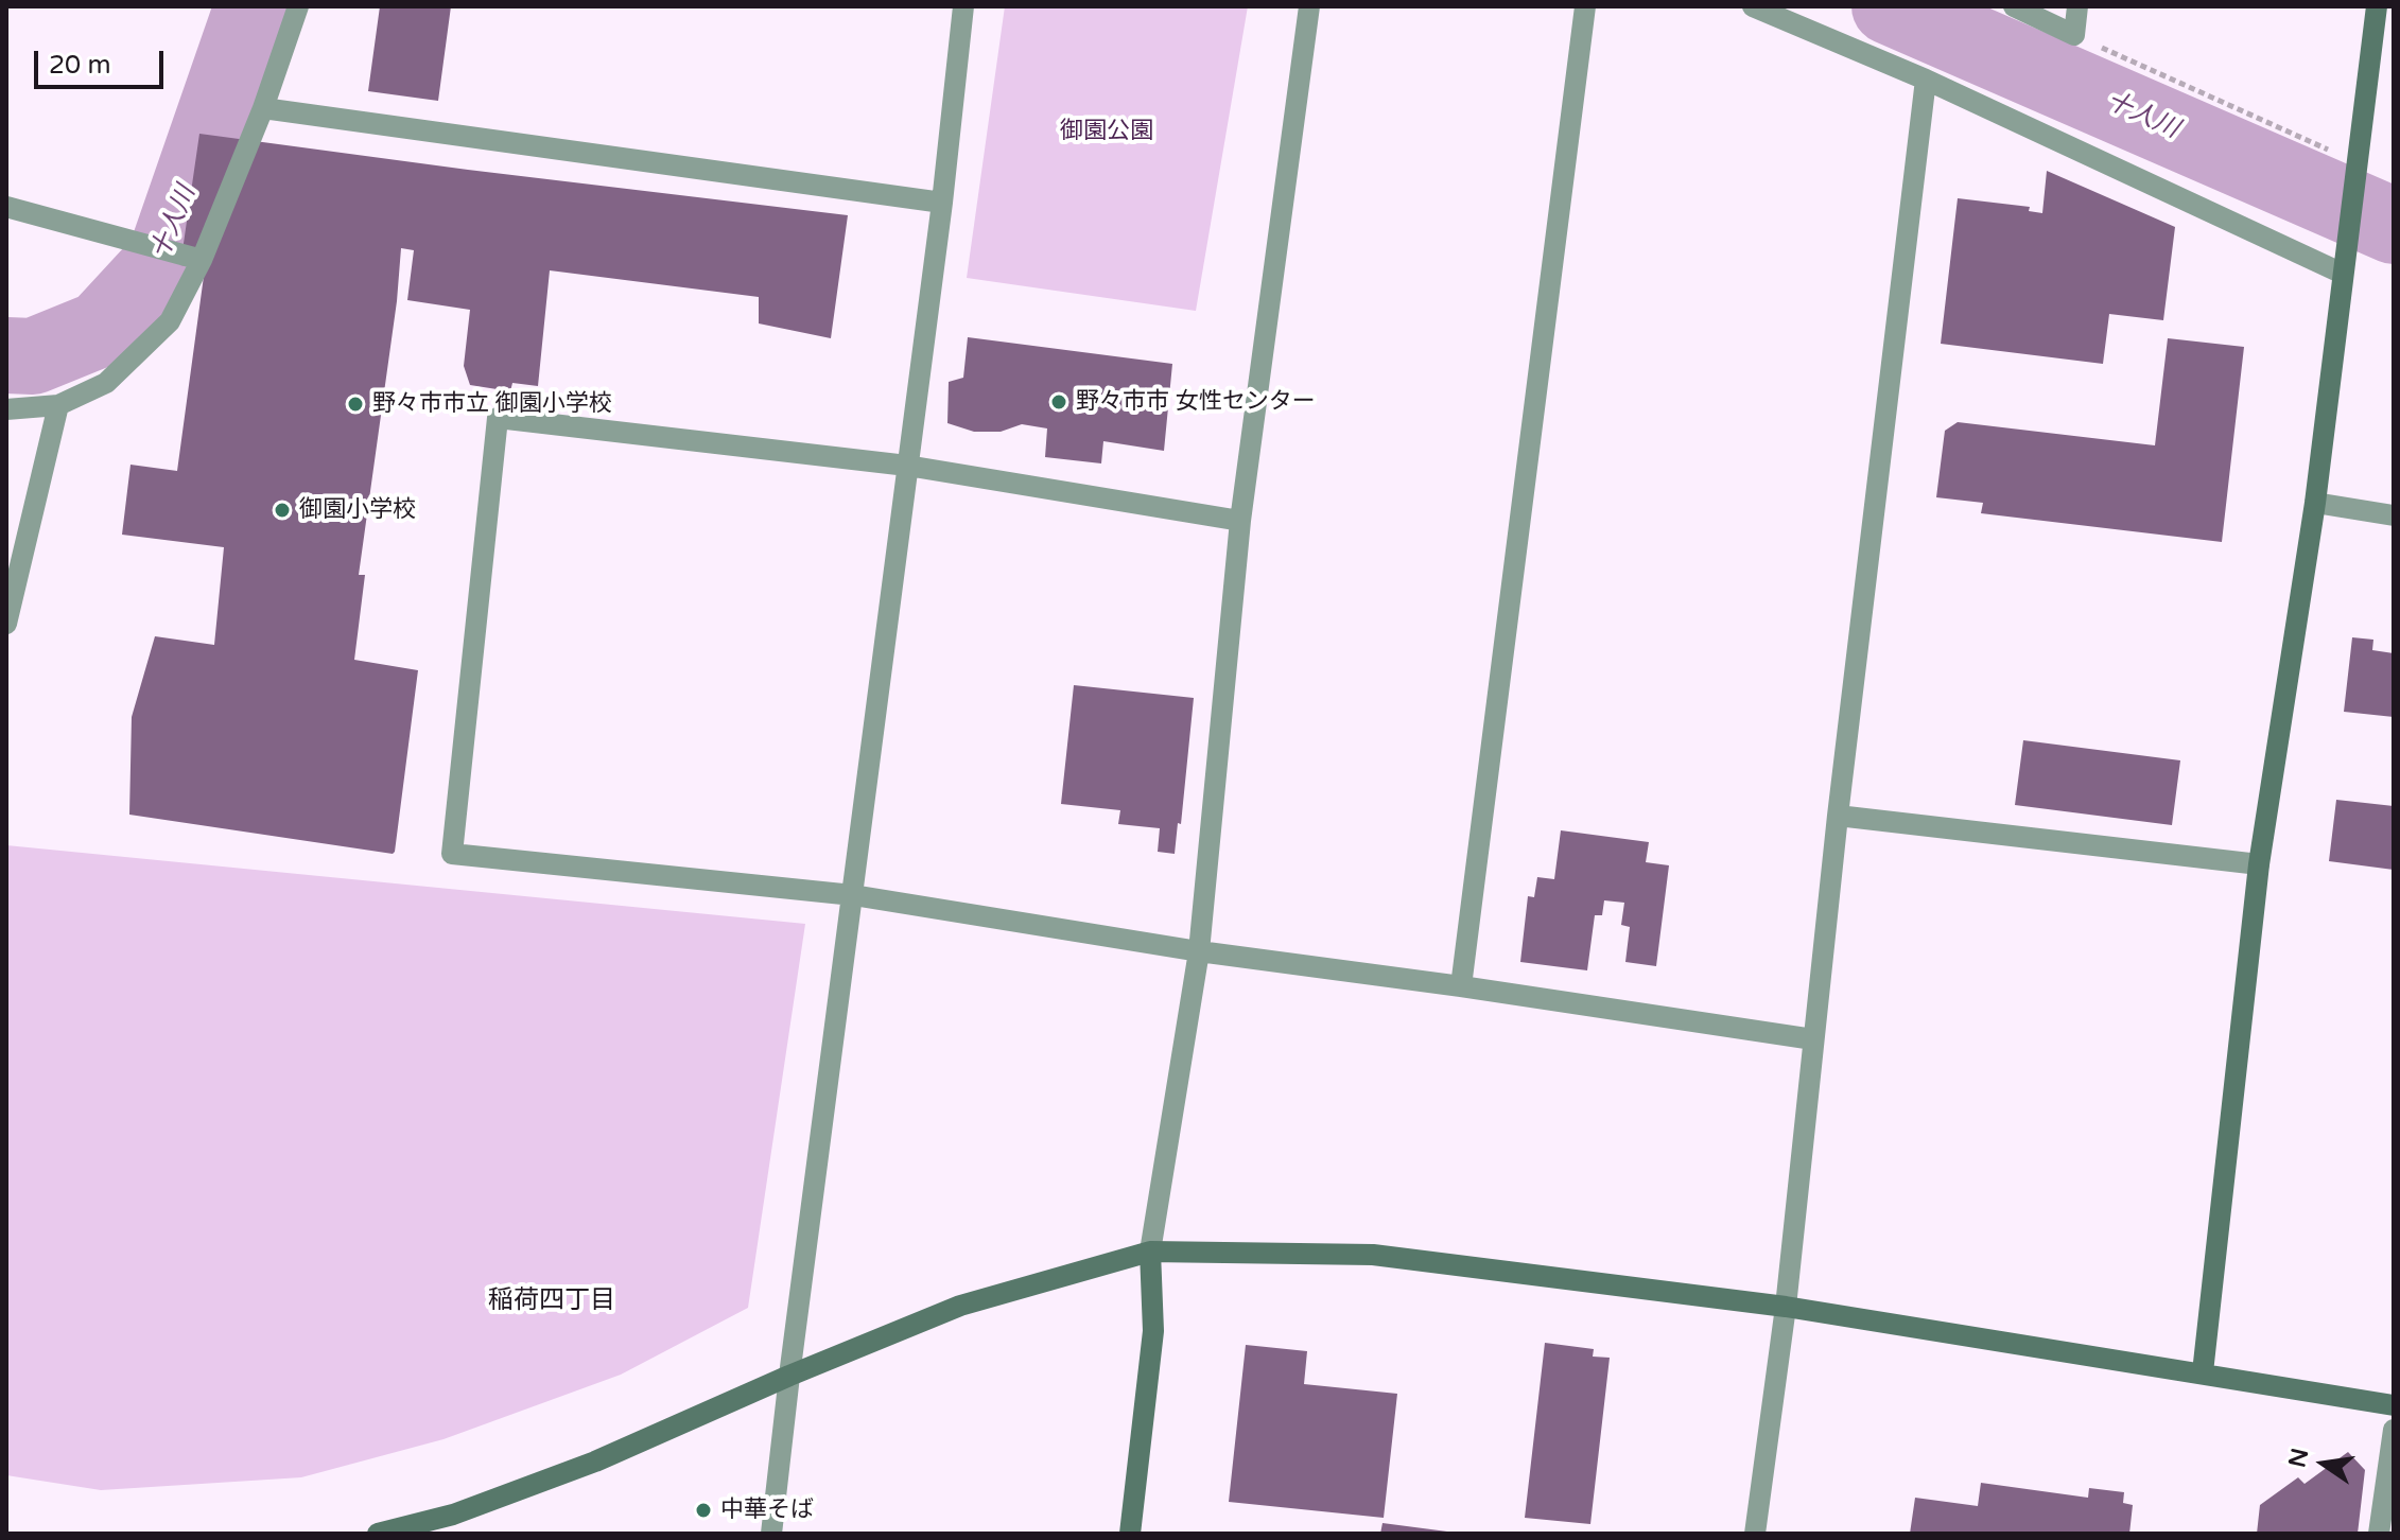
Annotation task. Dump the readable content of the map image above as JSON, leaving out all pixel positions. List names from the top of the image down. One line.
{"districts":["稲荷四丁目"],"water":["十人川"],"parks":["御園公園"],"places":["野々市市 女性センター","野々市市立 御園小学校","御園小学校","中華そば"],"scale_bar":"20 m","north":"left"}
